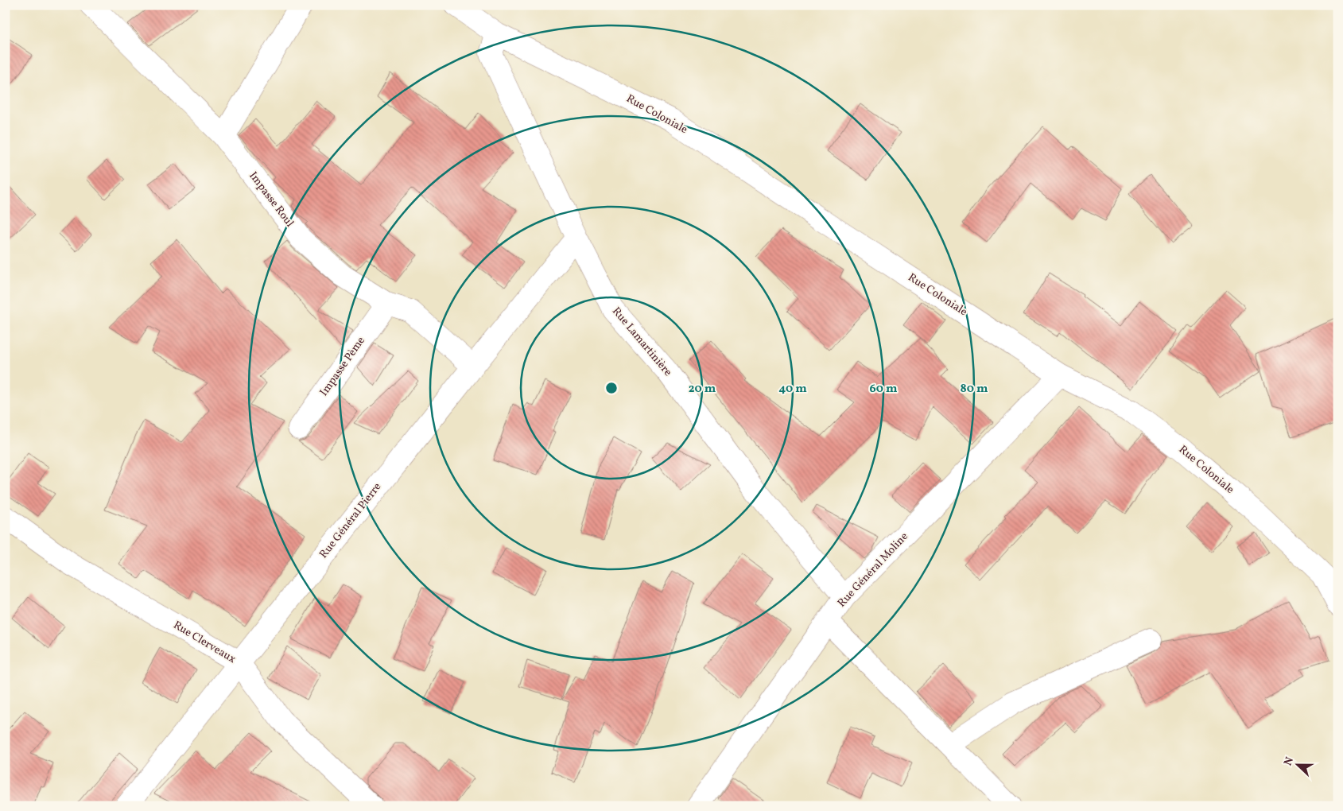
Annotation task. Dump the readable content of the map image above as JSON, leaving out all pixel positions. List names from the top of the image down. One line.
{"streets":{"street":["Rue Coloniale","Impasse Roul","Rue Lamartinière","Impasse Pème","Rue Général Pierre","Rue Général Moline","Rue Clerveaux"]},"crossings":[["Rue Coloniale","Rue Lamartinière"],["Rue Coloniale","Rue Général Moline"],["Impasse Roul","Impasse Pème"],["Impasse Roul","Rue Général Pierre"],["Rue Lamartinière","Rue Général Pierre"],["Rue Lamartinière","Rue Général Moline"],["Rue Général Pierre","Rue Clerveaux"]],"north":"left","rings":["20 m","40 m","60 m","80 m"]}
